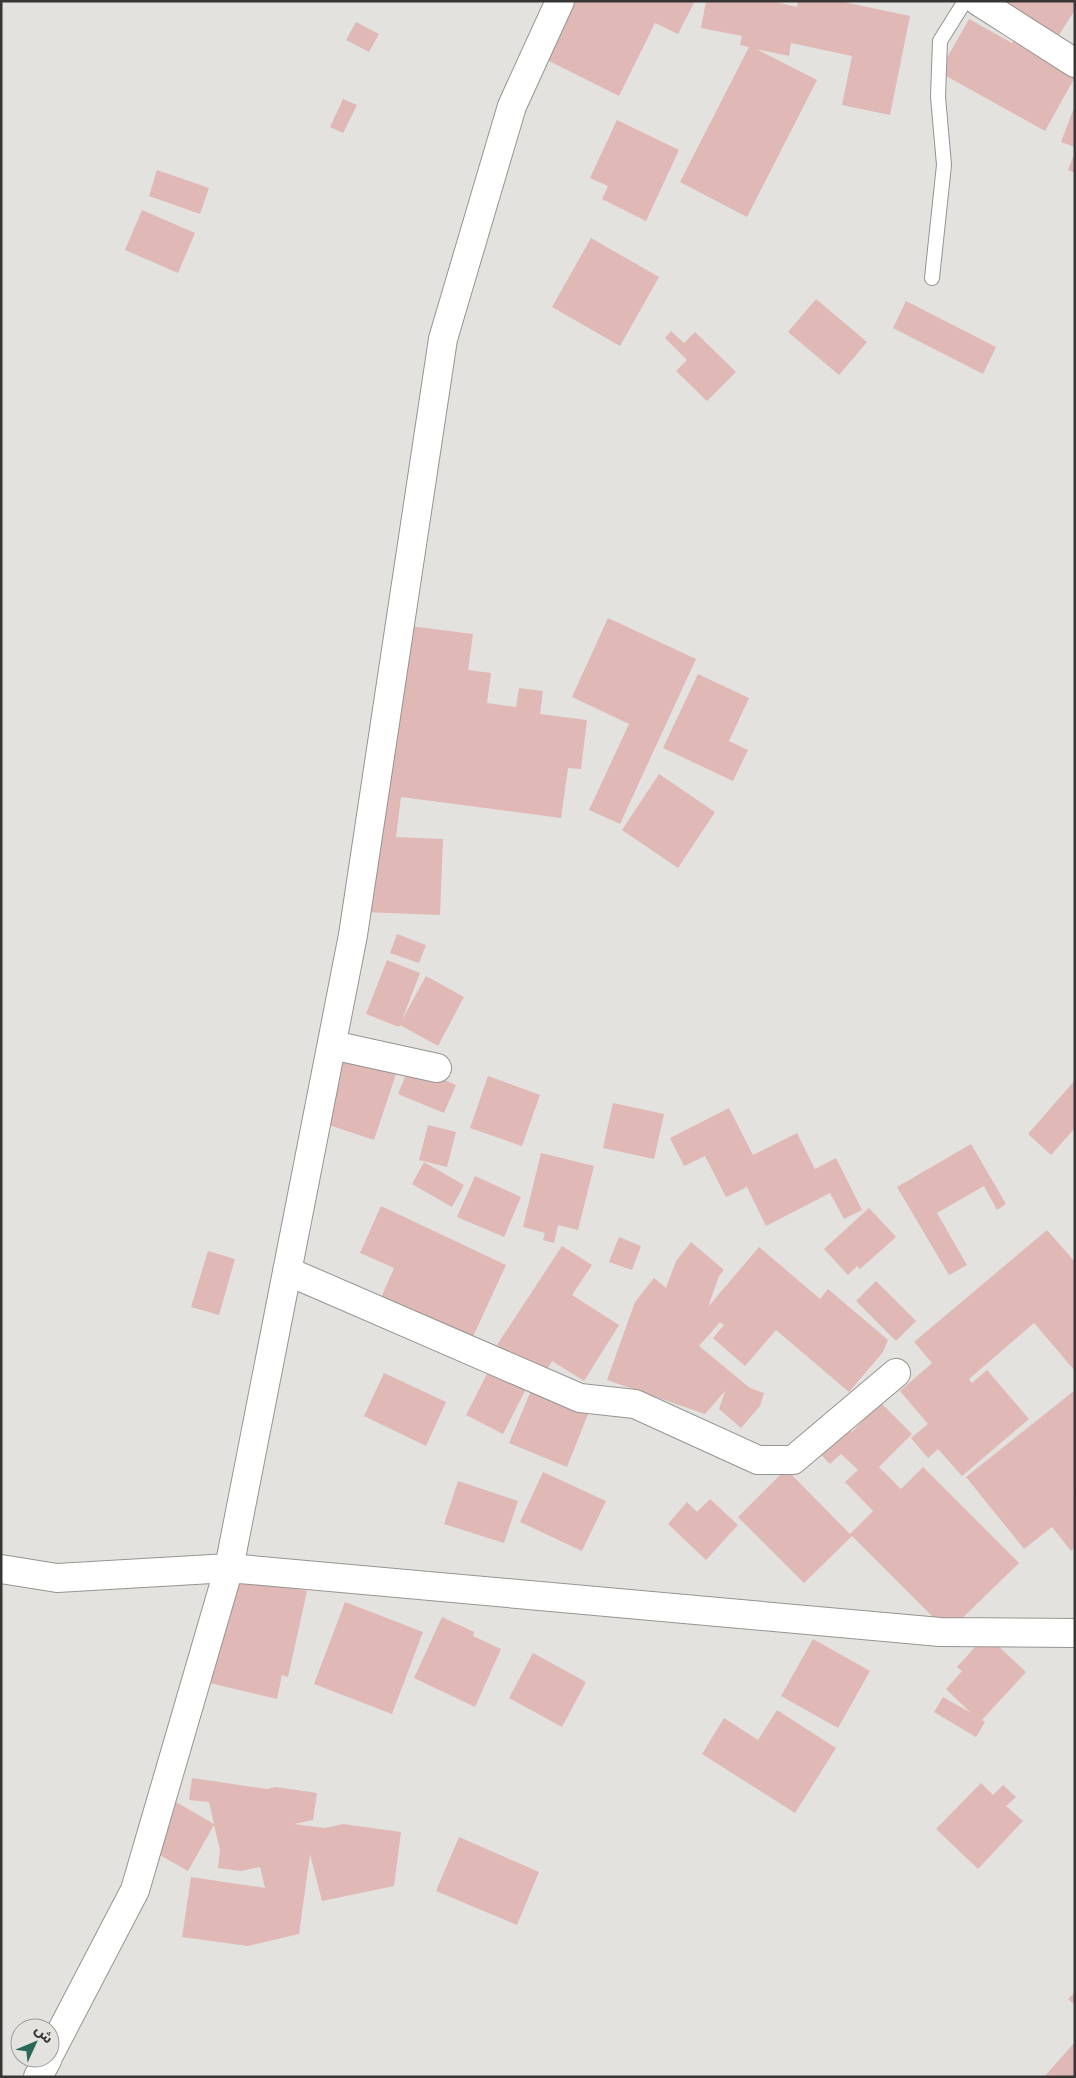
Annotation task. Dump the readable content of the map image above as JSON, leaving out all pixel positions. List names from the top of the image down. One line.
{"north":"top right"}
